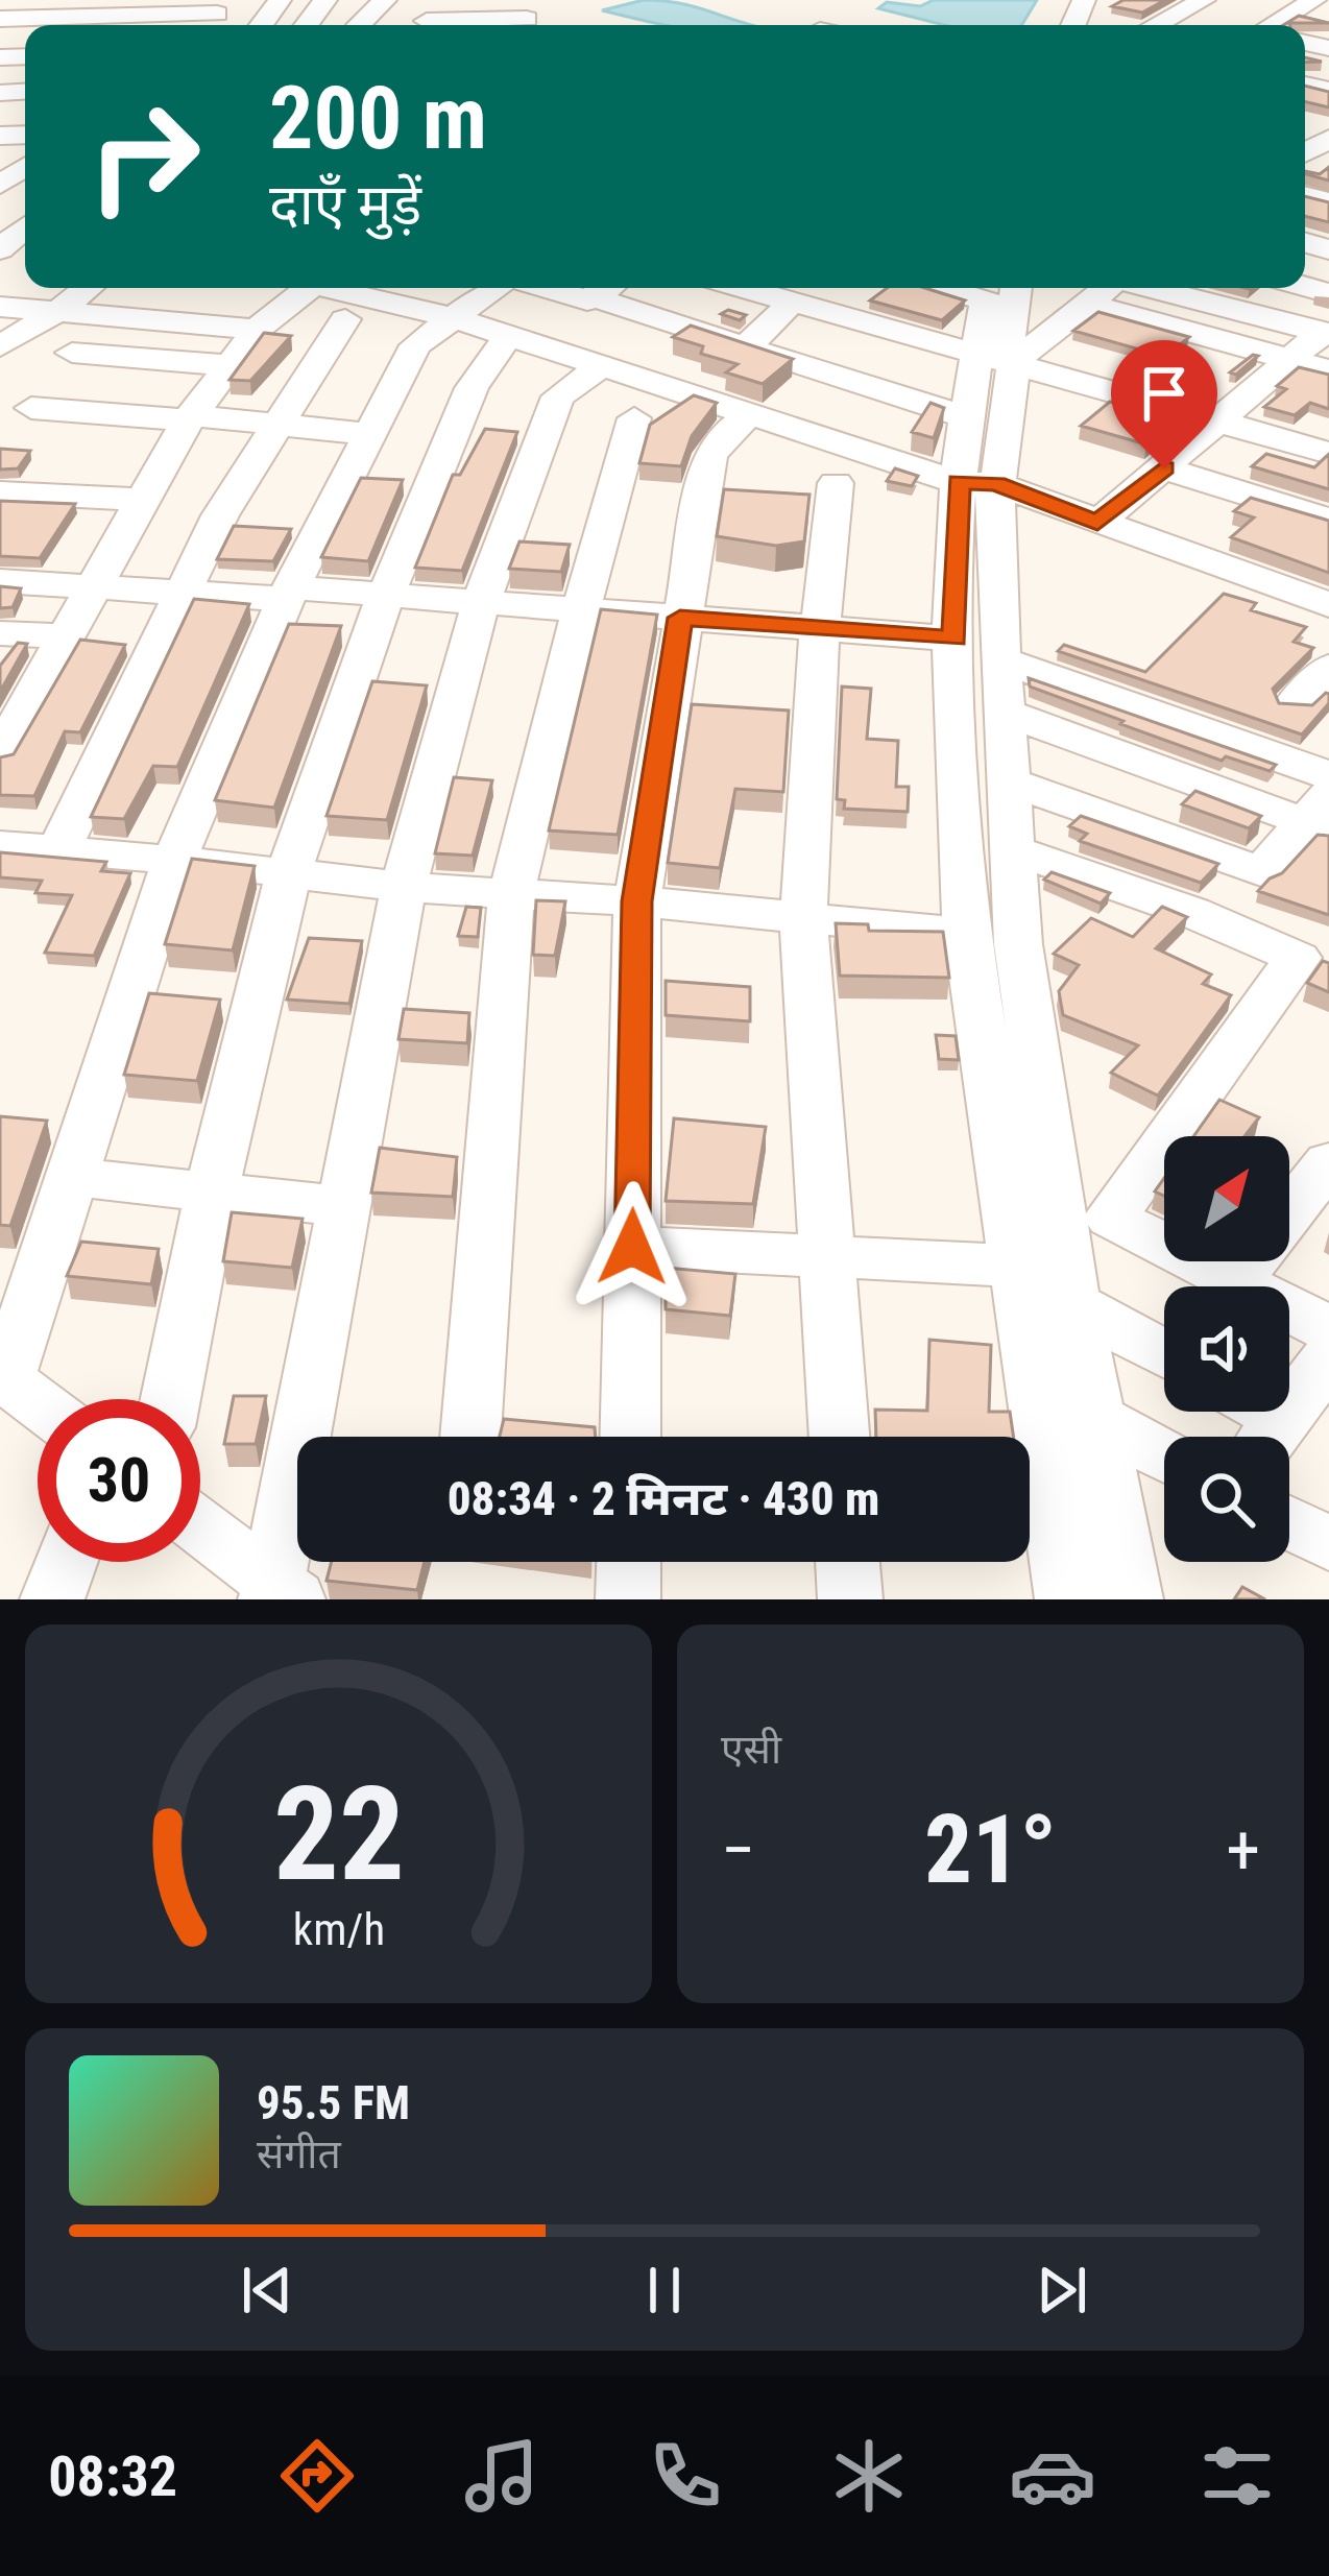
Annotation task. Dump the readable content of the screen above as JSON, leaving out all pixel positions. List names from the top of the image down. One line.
{"north":"top right","page":{"turn":["200 m","दाएँ मुड़ें"],"limit":"30","trip":"08:34 · 2 मिनट · 430 m","tile":"एसी","heat":["−","21°","+"],"song":["95.5 FM","संगीत"],"tabs":"08:32","gauge":["22","km/h"]}}
